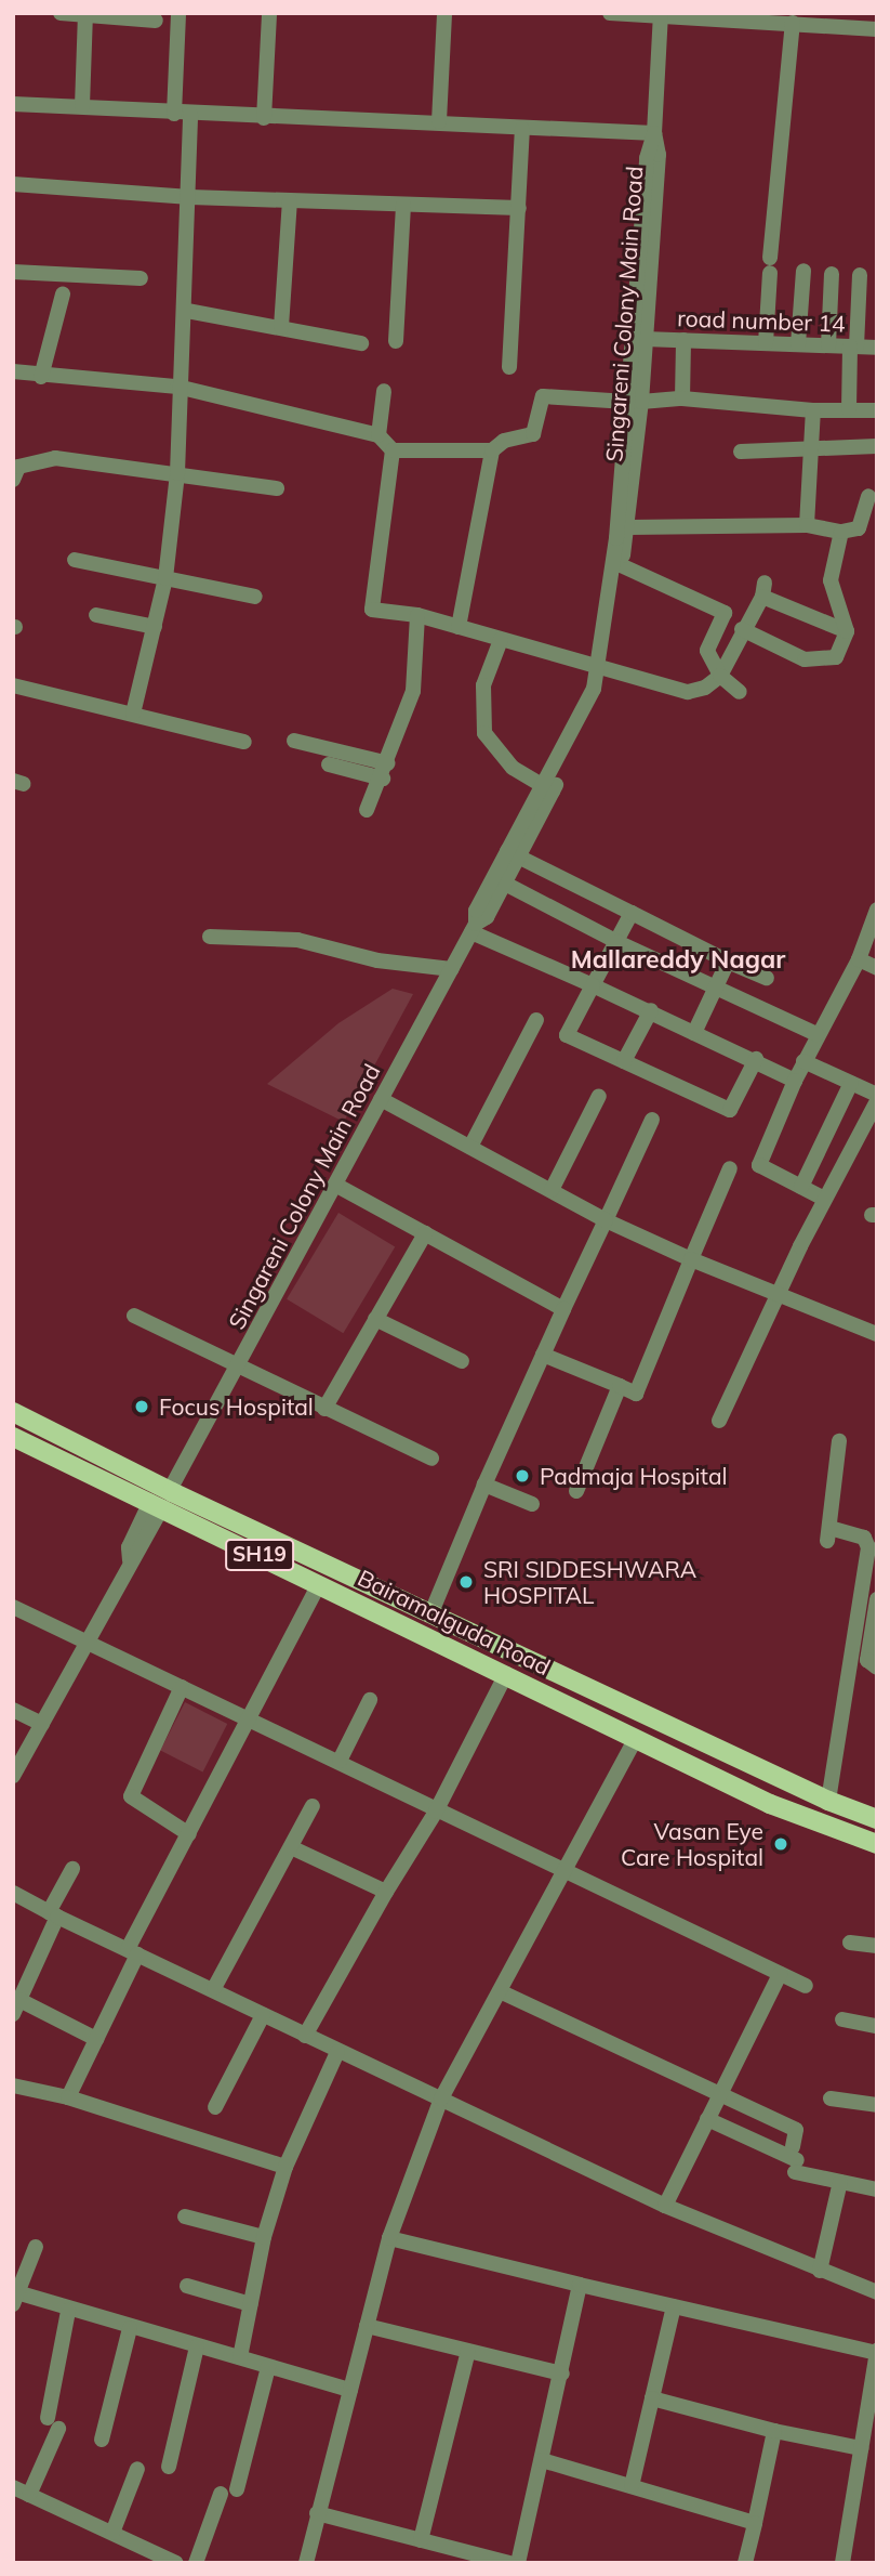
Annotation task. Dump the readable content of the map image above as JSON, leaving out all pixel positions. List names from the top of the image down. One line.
{"streets":{"main road":["SH19","Bairamalguda Road"],"street":["Singareni Colony Main Road","road number 14"]},"crossings":[["Singareni Colony Main Road","road number 14"],["Singareni Colony Main Road","Bairamalguda Road"]],"districts":["Mallareddy Nagar"],"places":["Focus Hospital","Padmaja Hospital","SRI SIDDESHWARA HOSPITAL","Vasan Eye Care Hospital"]}
